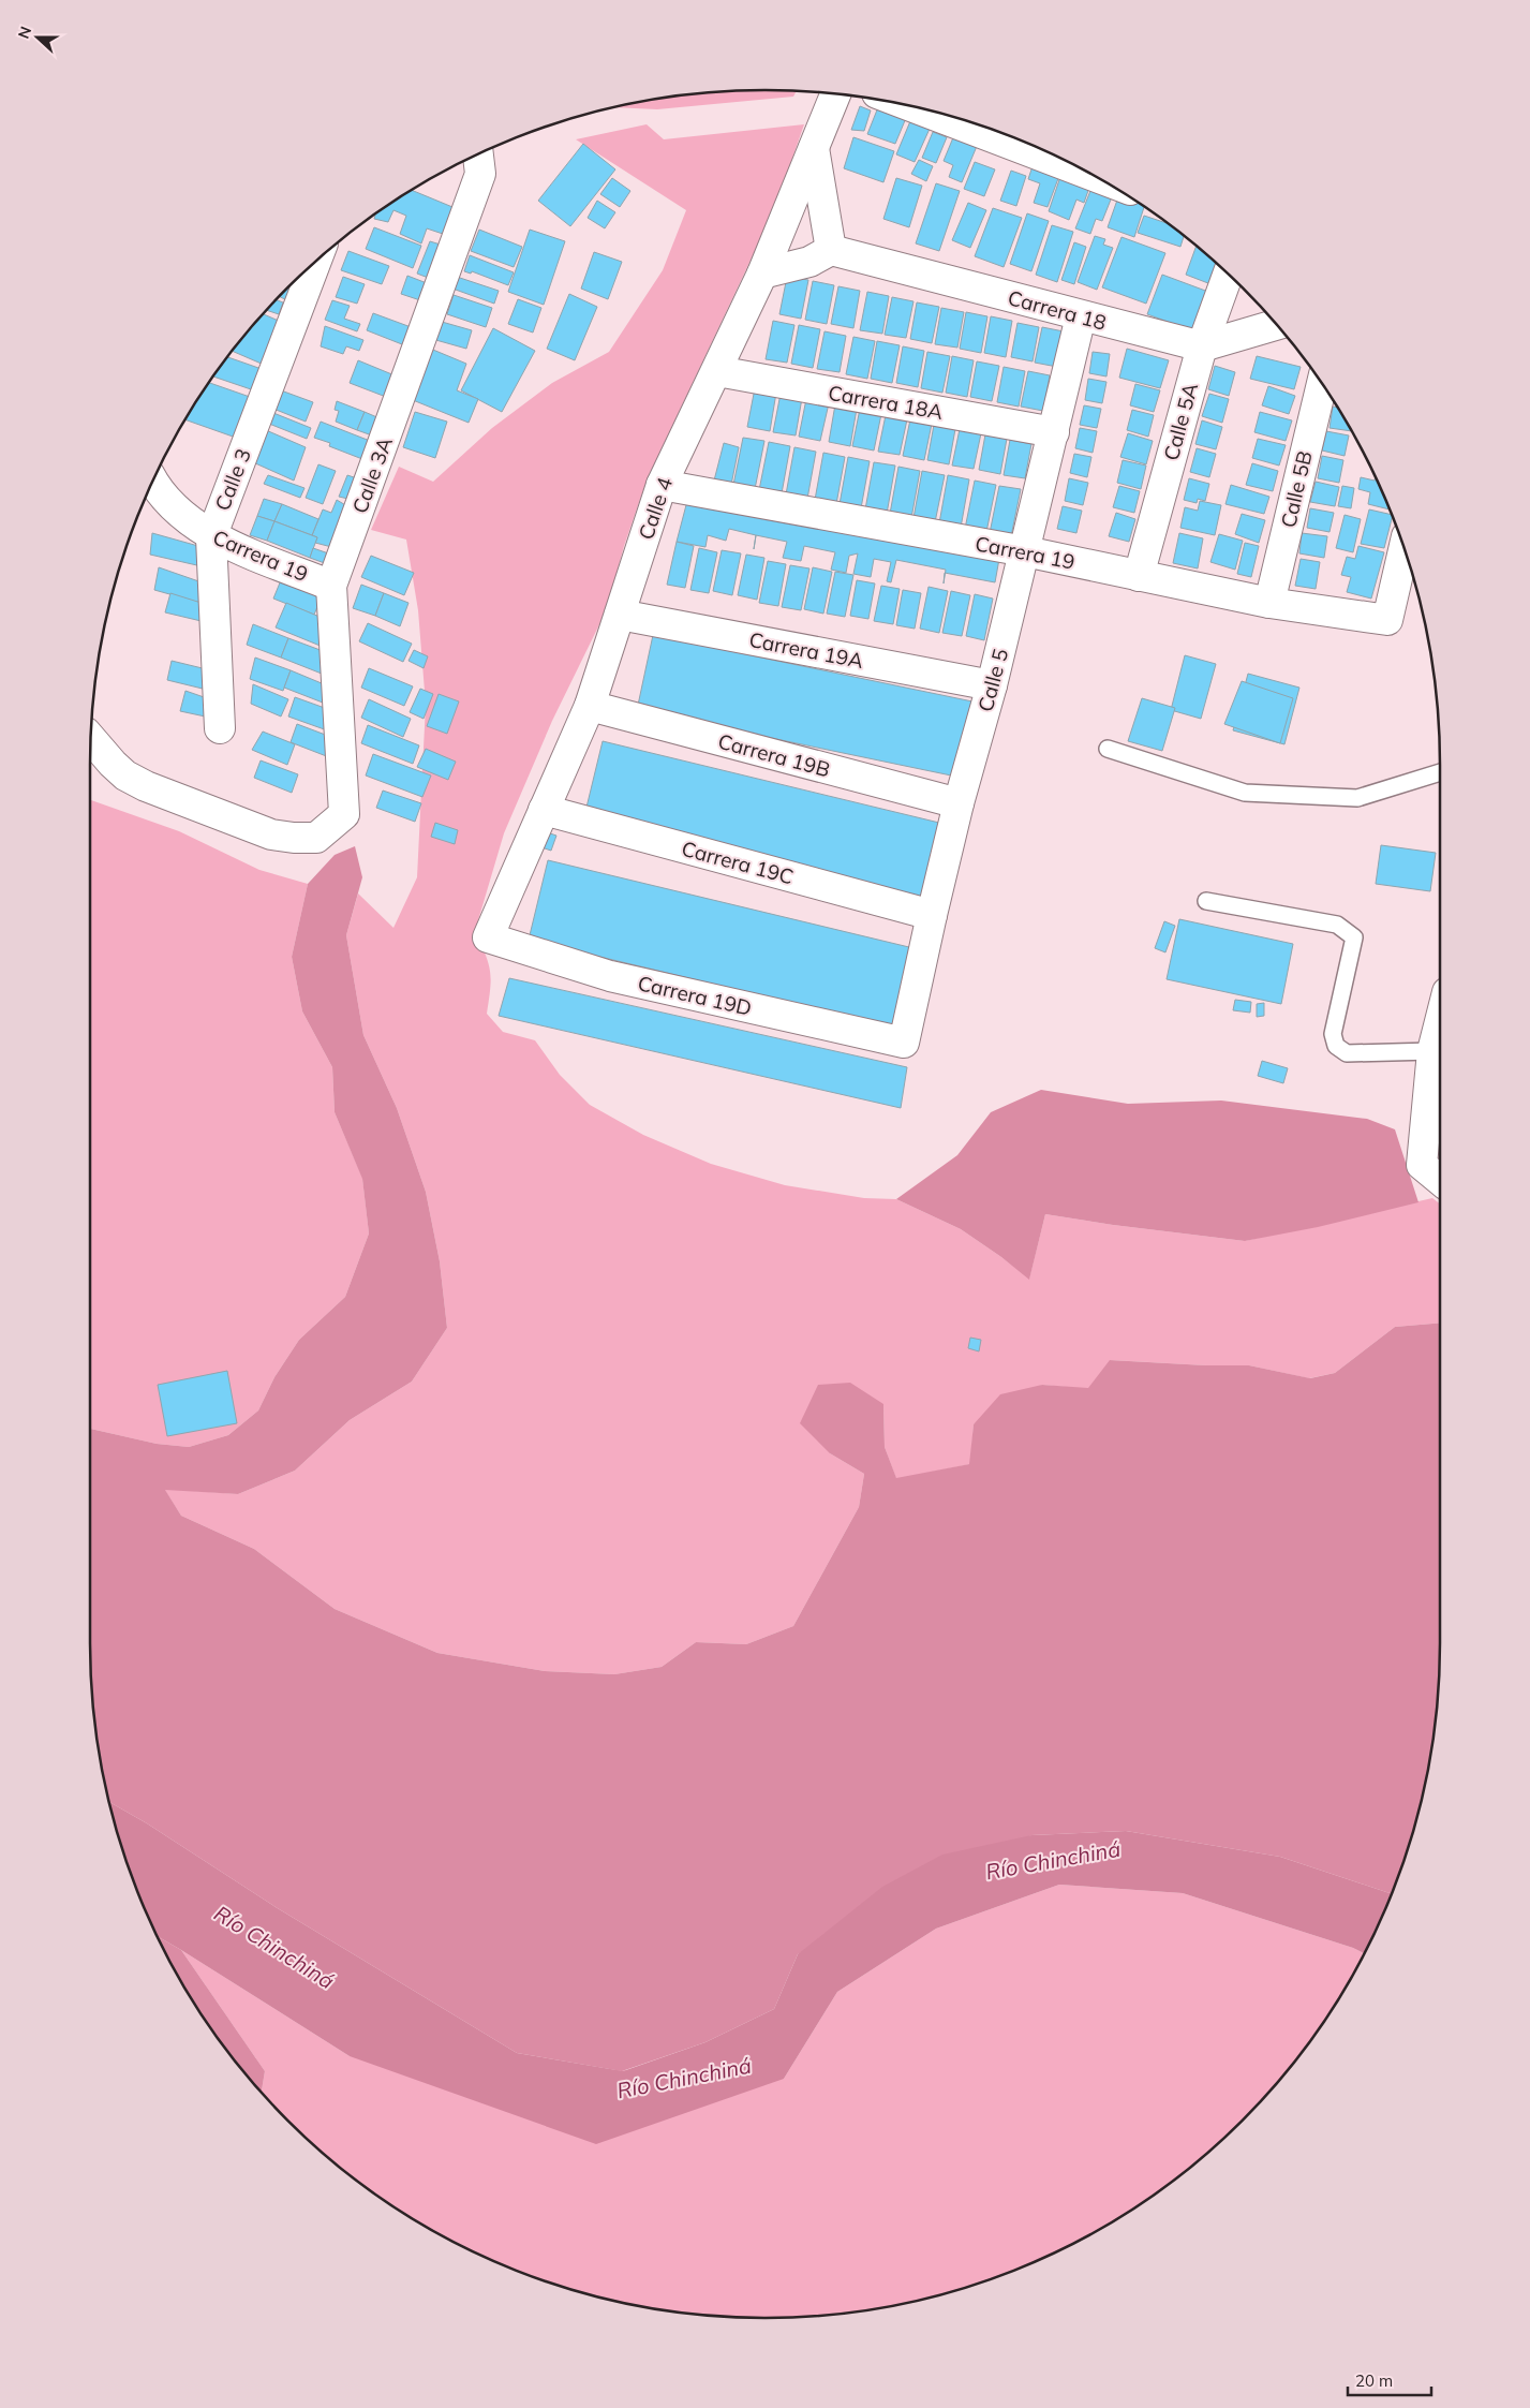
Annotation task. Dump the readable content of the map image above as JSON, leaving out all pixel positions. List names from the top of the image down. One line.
{"streets":{"street":["Carrera 18","Carrera 18A","Calle 5A","Calle 3A","Calle 3","Calle 5B","Calle 4","Carrera 19","Carrera 19A","Calle 5","Carrera 19B","Carrera 19C","Carrera 19D"]},"crossings":[["Carrera 18","Calle 5A"],["Carrera 18","Calle 5"],["Carrera 18A","Calle 4"],["Carrera 18A","Calle 5"],["Calle 5A","Carrera 19"],["Calle 3A","Carrera 19"],["Calle 3","Carrera 19"],["Calle 5B","Carrera 19"],["Calle 4","Carrera 19"],["Calle 4","Carrera 19A"],["Calle 4","Carrera 19B"],["Calle 4","Carrera 19C"],["Calle 4","Carrera 19D"],["Carrera 19","Calle 5"],["Carrera 19A","Calle 5"],["Calle 5","Carrera 19B"],["Calle 5","Carrera 19C"],["Calle 5","Carrera 19D"]],"water":["Río Chinchiná"],"scale_bar":"20 m","north":"left"}
